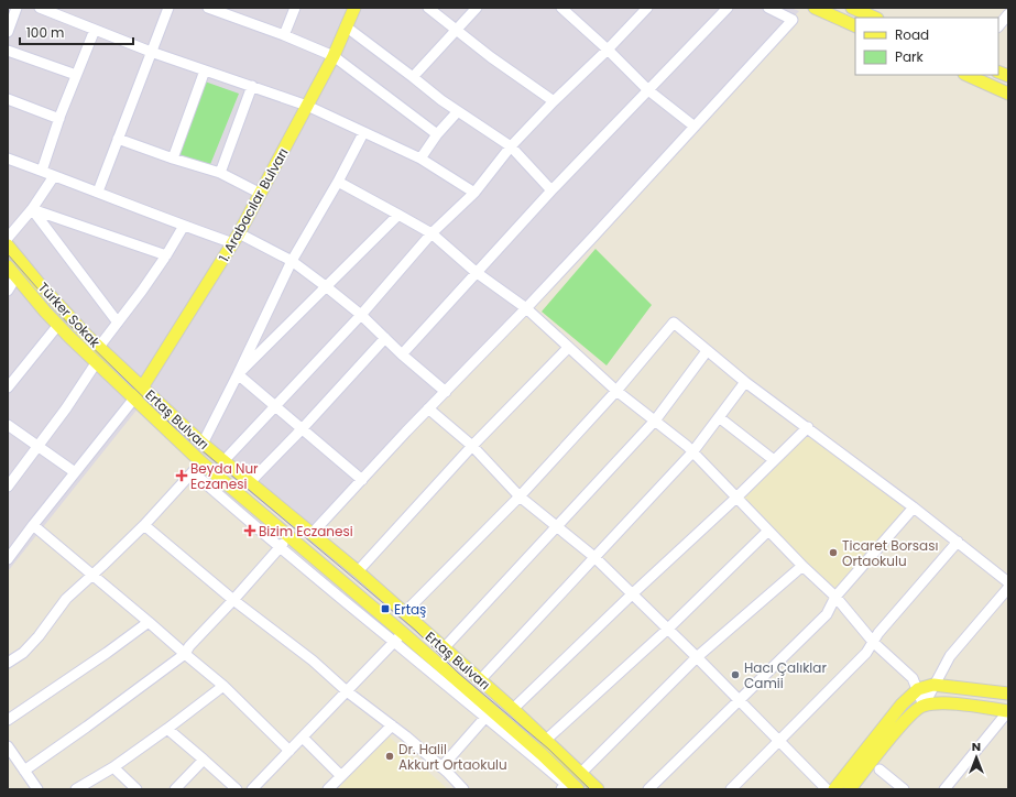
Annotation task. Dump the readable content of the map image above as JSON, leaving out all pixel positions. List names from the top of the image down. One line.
{"streets":{"main road":["1. Arabacılar Bulvarı","Türker Sokak","Ertaş Bulvarı"]},"crossings":[["1. Arabacılar Bulvarı","Türker Sokak"],["1. Arabacılar Bulvarı","Ertaş Bulvarı"],["Türker Sokak","Ertaş Bulvarı"]],"places":{"health":["Beyda Nur Eczanesi","Bizim Eczanesi"],"other":["Ticaret Borsası Ortaokulu","Hacı Çalıklar Camii","Dr. Halil Akkurt Ortaokulu"],"transit":["Ertaş"]},"legend":["Road","Park"],"scale_bar":"100 m","north":"top"}
